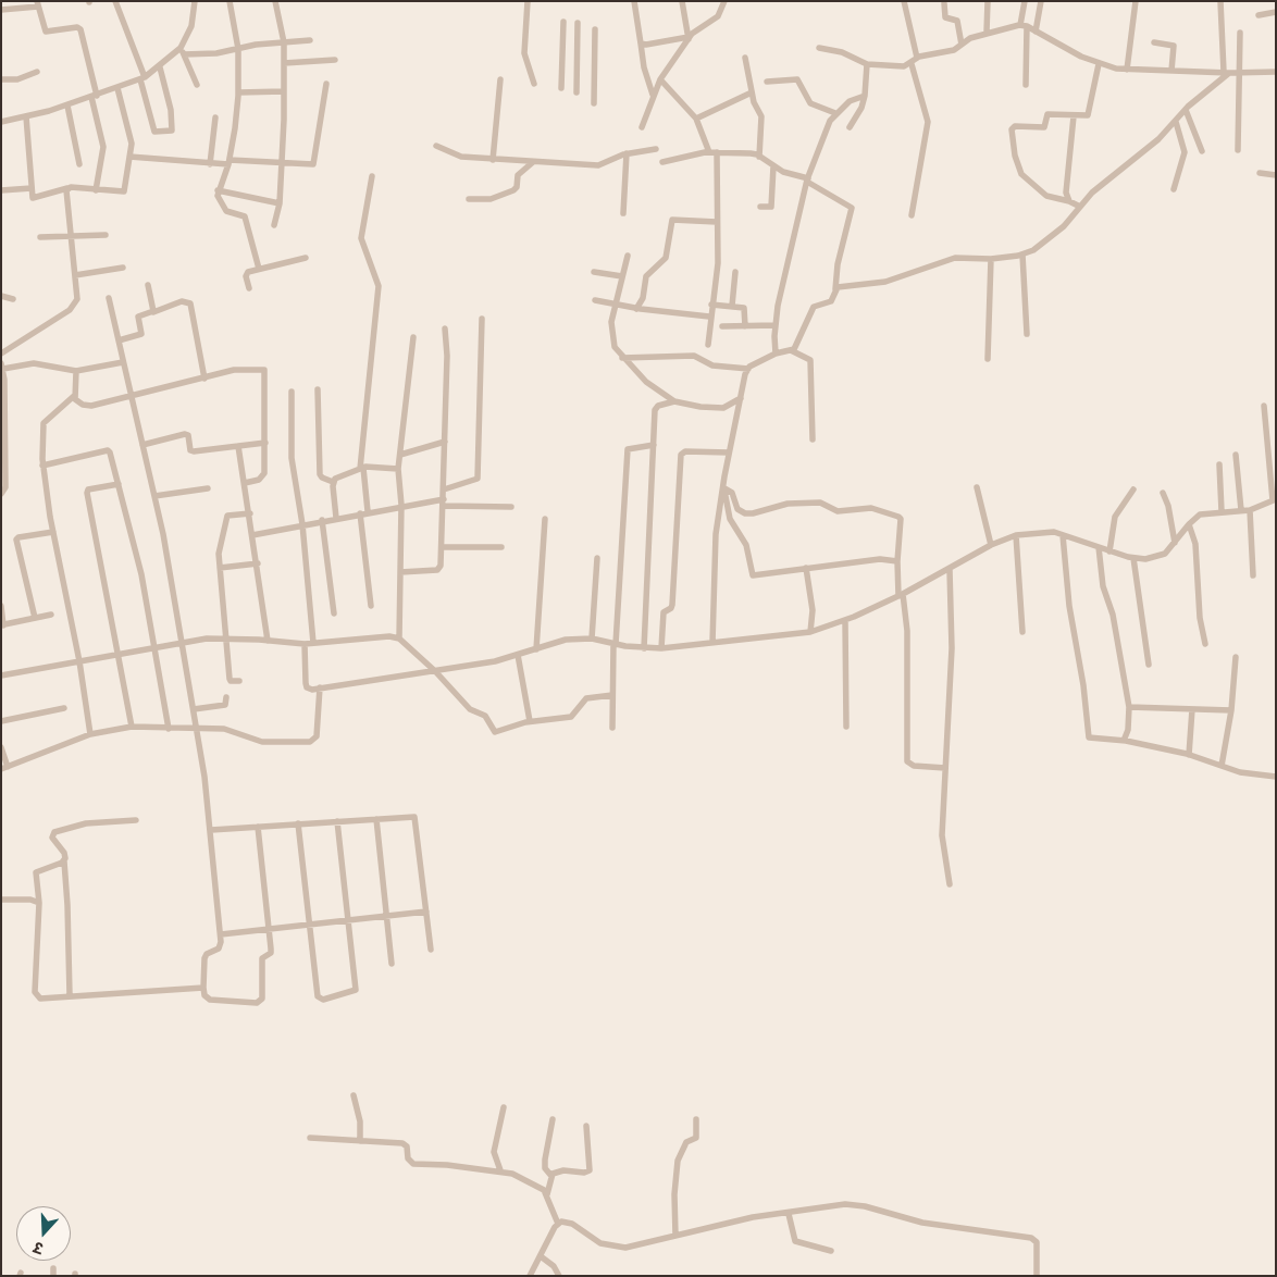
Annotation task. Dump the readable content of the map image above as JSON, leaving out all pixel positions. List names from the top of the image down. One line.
{"north":"bottom"}
